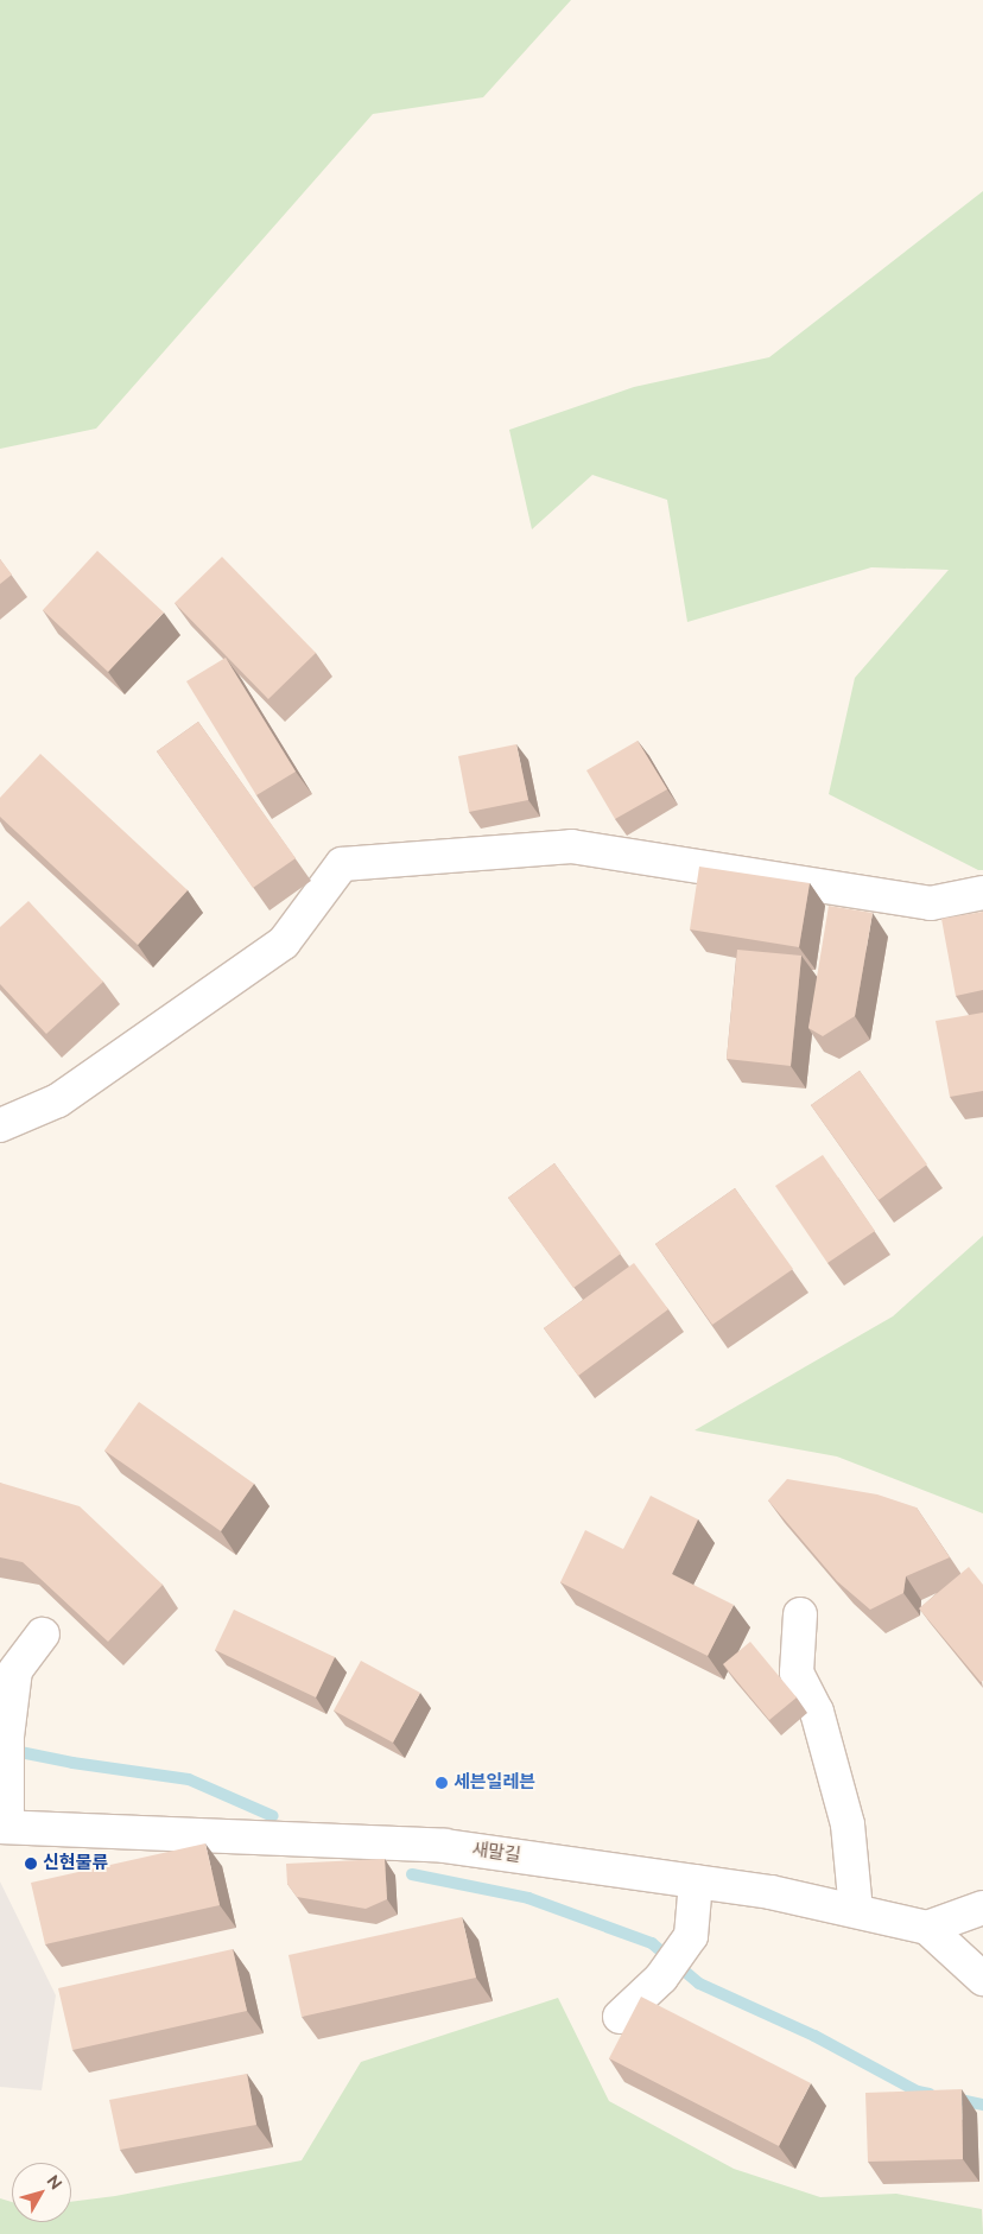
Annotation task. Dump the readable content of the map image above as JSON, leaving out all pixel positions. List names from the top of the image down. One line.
{"streets":{"street":["새말길"]},"places":["세븐일레븐","신현물류"],"north":"top right"}
